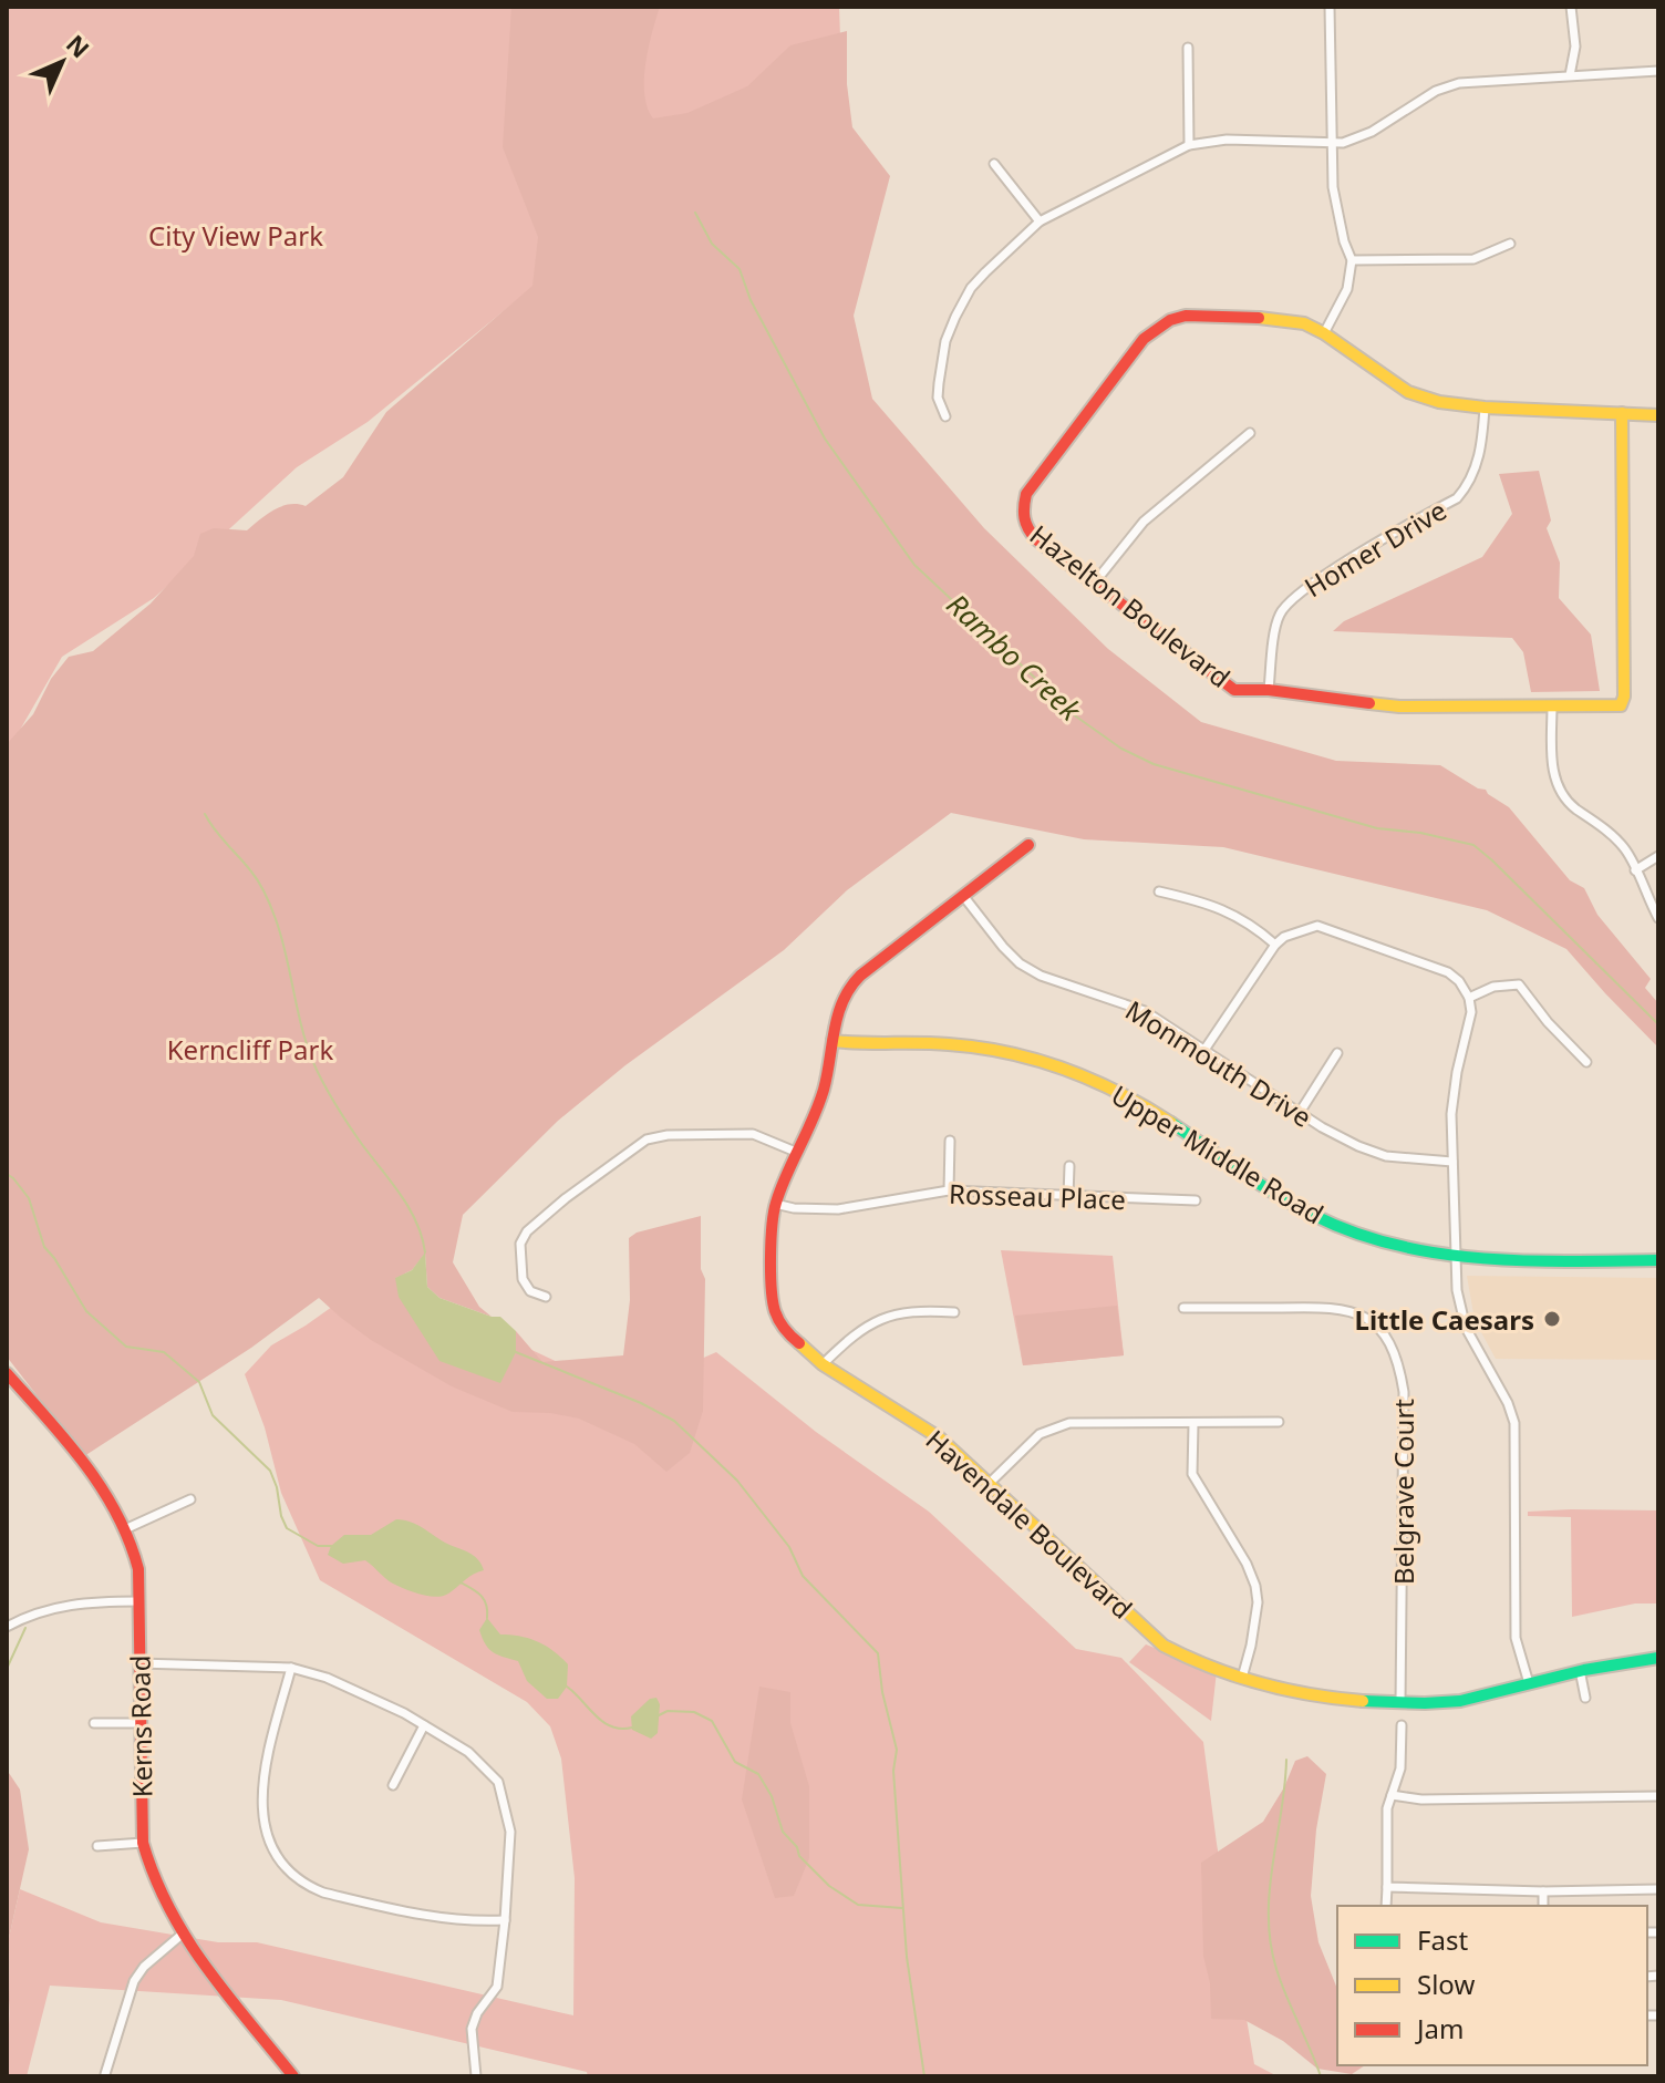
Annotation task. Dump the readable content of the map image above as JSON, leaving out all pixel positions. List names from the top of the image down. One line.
{"streets":{"street":["Homer Drive","Hazelton Boulevard","Monmouth Drive","Upper Middle Road","Rosseau Place","Belgrave Court","Havendale Boulevard","Kerns Road"]},"crossings":[["Homer Drive","Hazelton Boulevard"],["Monmouth Drive","Havendale Boulevard"],["Upper Middle Road","Havendale Boulevard"],["Rosseau Place","Havendale Boulevard"],["Belgrave Court","Havendale Boulevard"]],"water":["Rambo Creek"],"parks":["City View Park","Kerncliff Park"],"places":["Little Caesars"],"legend":["Fast","Slow","Jam"],"north":"top right"}
